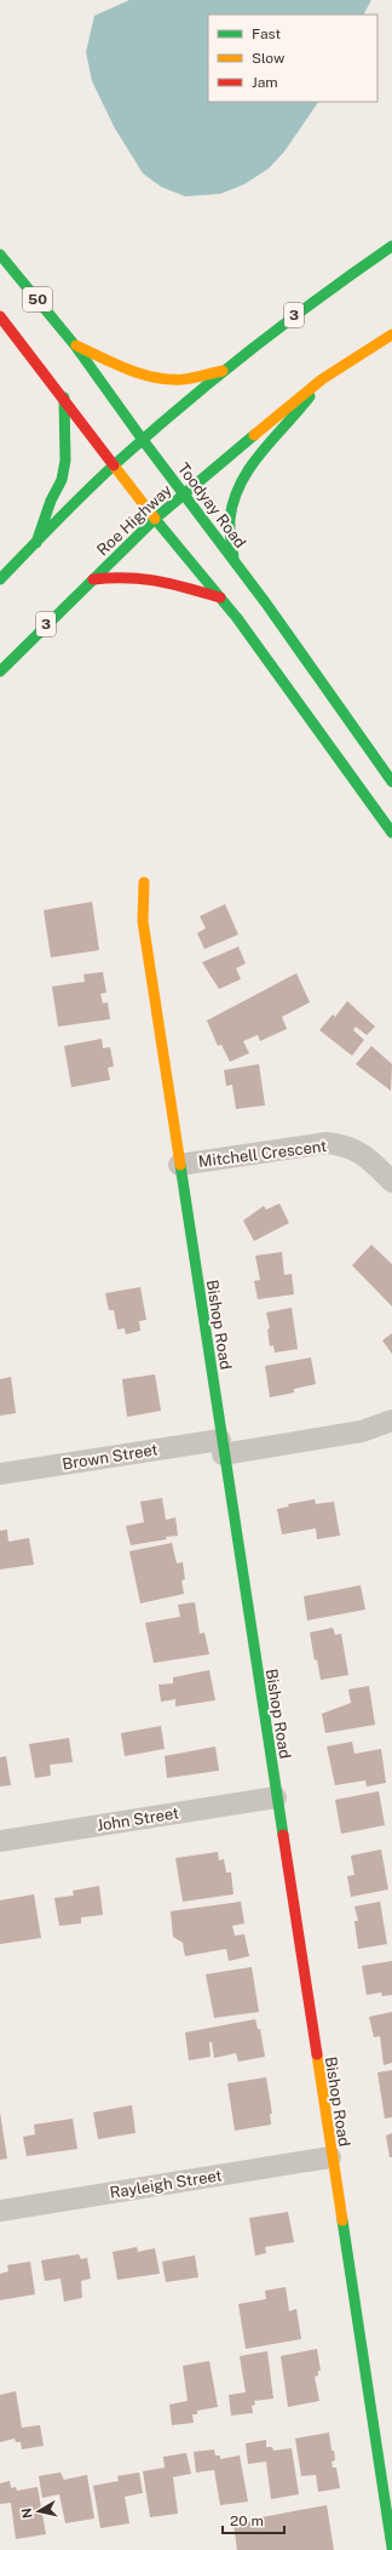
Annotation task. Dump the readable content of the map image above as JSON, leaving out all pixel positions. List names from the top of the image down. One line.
{"streets":{"main road":["50","3","Toodyay Road","Roe Highway","Bishop Road"],"street":["Mitchell Crescent","Brown Street","John Street","Rayleigh Street"]},"crossings":[["50","3"],["50","Roe Highway"],["3","Toodyay Road"],["Toodyay Road","Roe Highway"],["Mitchell Crescent","Bishop Road"],["Bishop Road","Brown Street"],["Bishop Road","John Street"],["Bishop Road","Rayleigh Street"]],"legend":["Fast","Slow","Jam"],"scale_bar":"20 m","north":"left"}
